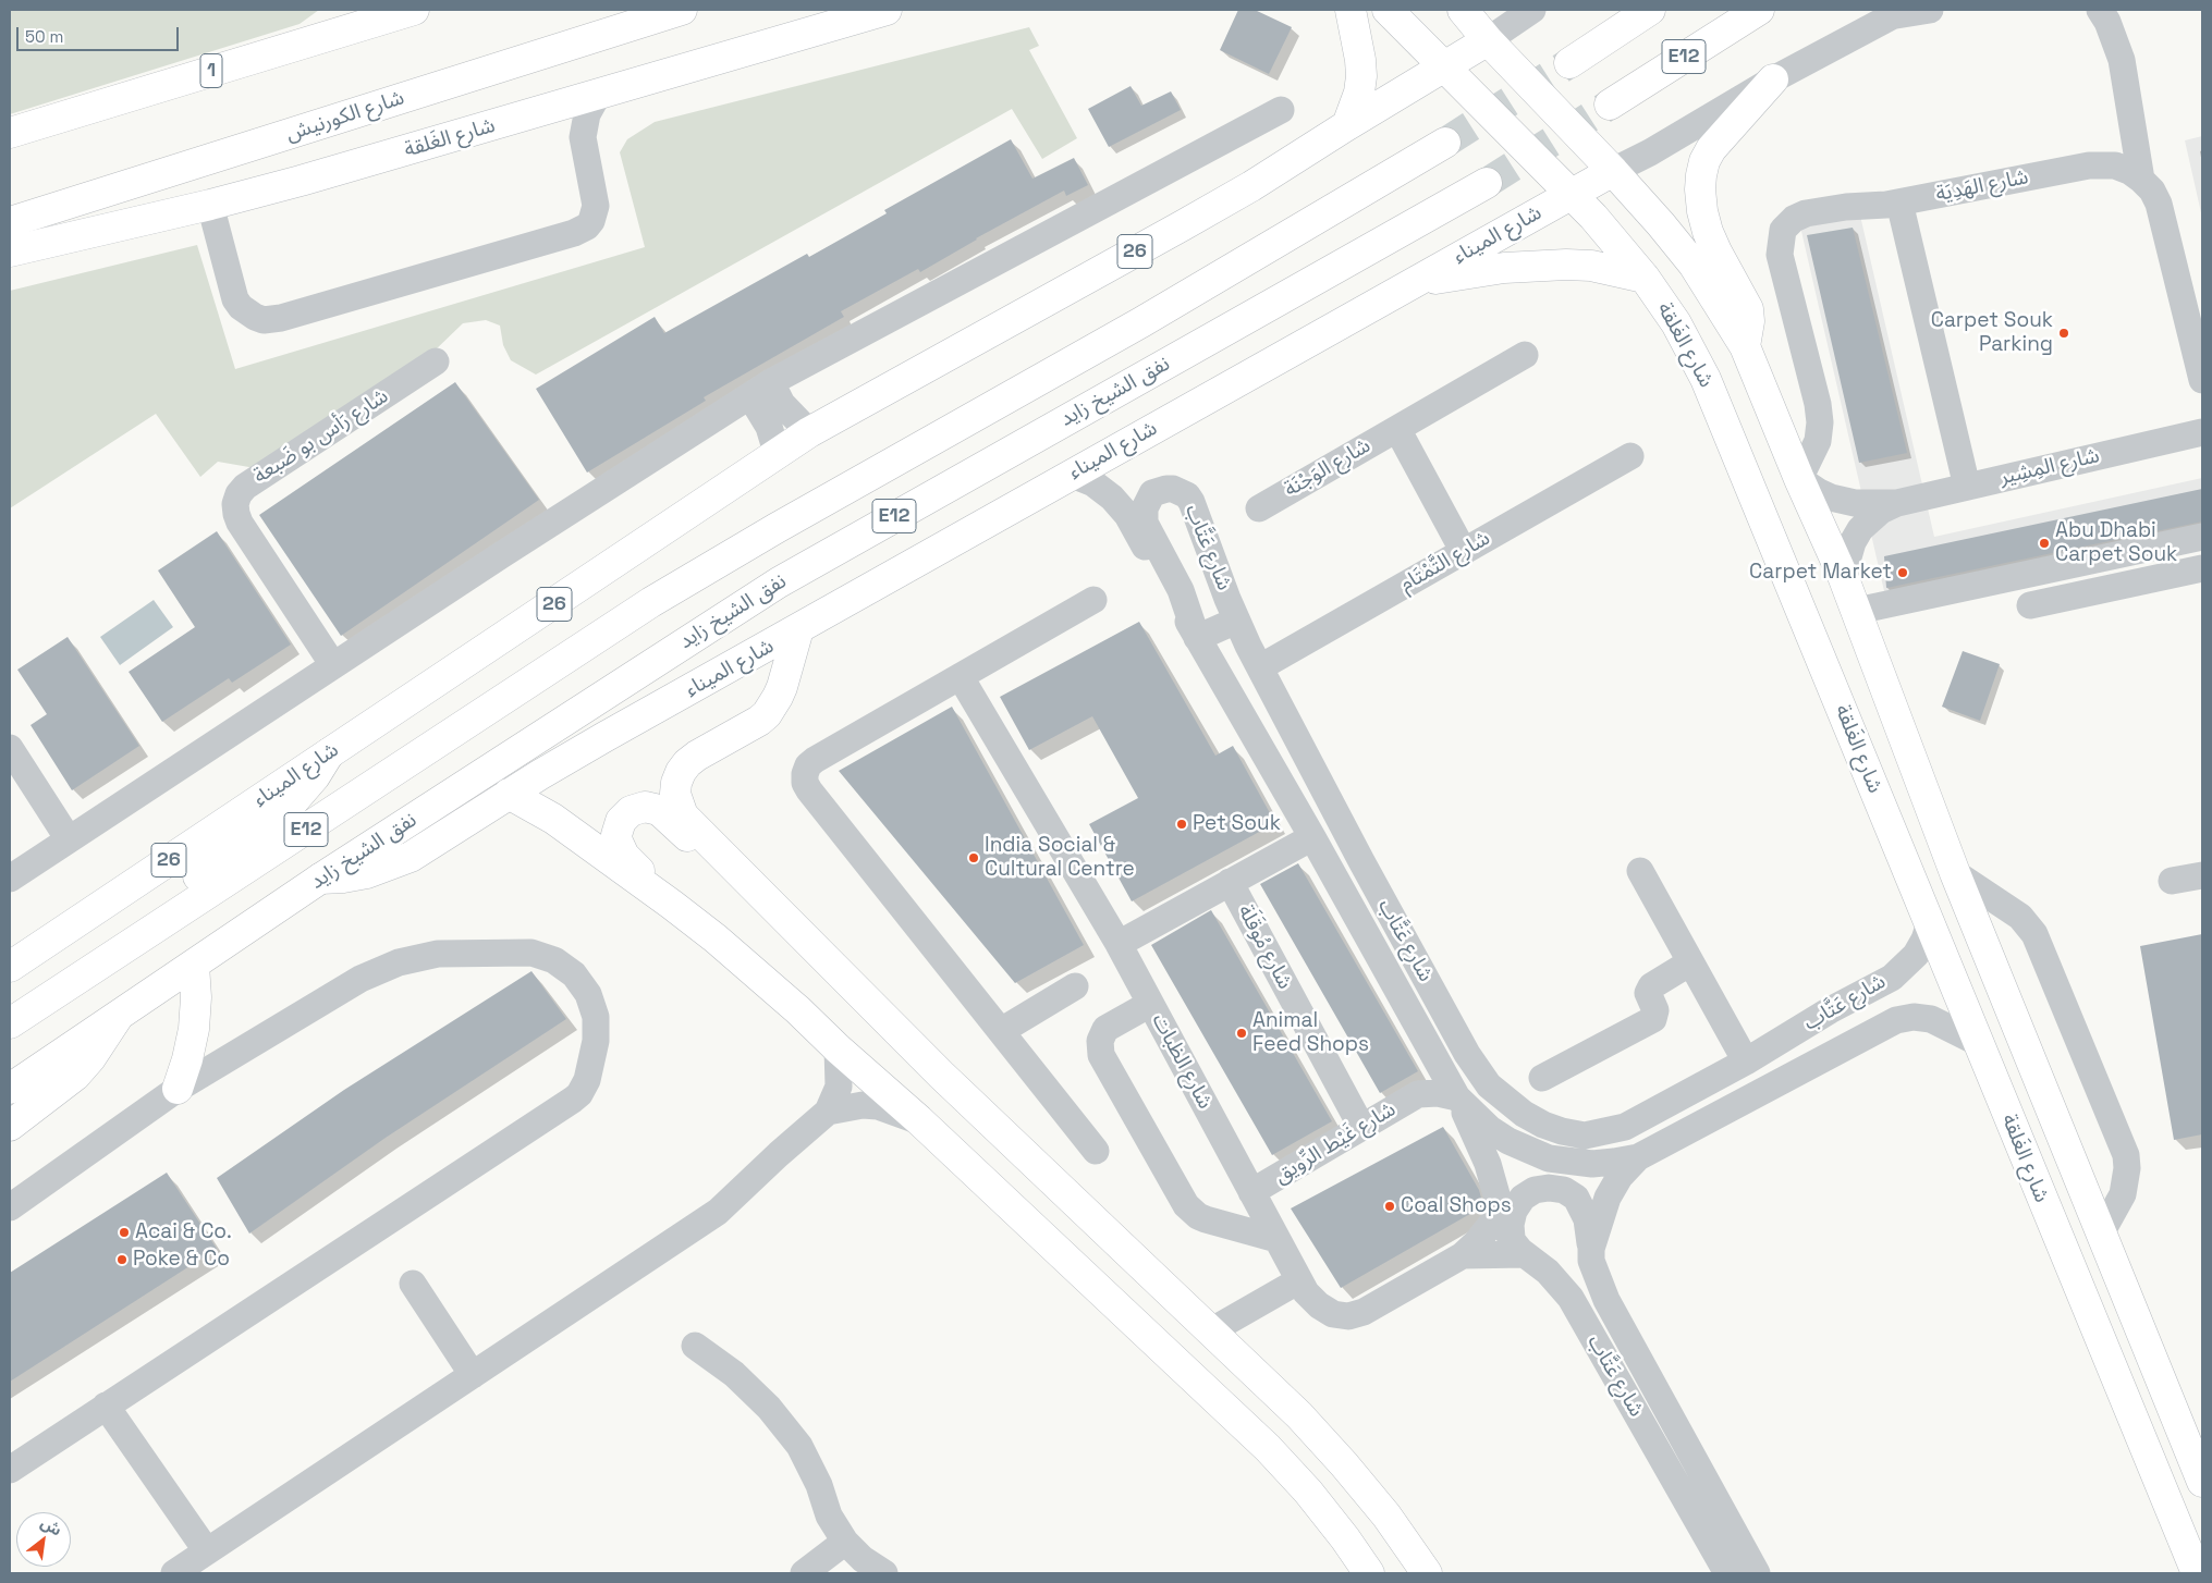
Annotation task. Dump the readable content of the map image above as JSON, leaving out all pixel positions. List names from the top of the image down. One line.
{"streets":{"main road":["E12","1","شارع الكورنيش","شارع الغَلقة","شارع الميناء","26","نفق الشيخ زايد"],"street":["شارع الهَدِيَة","شارع رَأس بو ضَبعة","شارع المِشِير","شارع الوَجْنَة","شارع عَتَّاب","شارع التَّمْتَام","شارع مُوقَلَة","شارع الظبات","شارع غَيْط الرِّويق"]},"crossings":[["شارع الغَلقة","شارع الهَدِيَة"],["شارع الغَلقة","شارع الميناء"],["شارع الغَلقة","شارع المِشِير"],["شارع الغَلقة","شارع عَتَّاب"],["شارع الهَدِيَة","شارع المِشِير"],["شارع الميناء","نفق الشيخ زايد"],["شارع الميناء","شارع عَتَّاب"],["شارع عَتَّاب","شارع التَّمْتَام"],["شارع عَتَّاب","شارع الظبات"],["شارع عَتَّاب","شارع غَيْط الرِّويق"],["شارع مُوقَلَة","شارع غَيْط الرِّويق"],["شارع الظبات","شارع غَيْط الرِّويق"]],"places":["Carpet Souk Parking","Abu Dhabi Carpet Souk","Carpet Market","Pet Souk","India Social & Cultural Centre","Animal Feed Shops","Coal Shops","Acai & Co.","Poke & Co"],"scale_bar":"50 m","north":"top right"}
